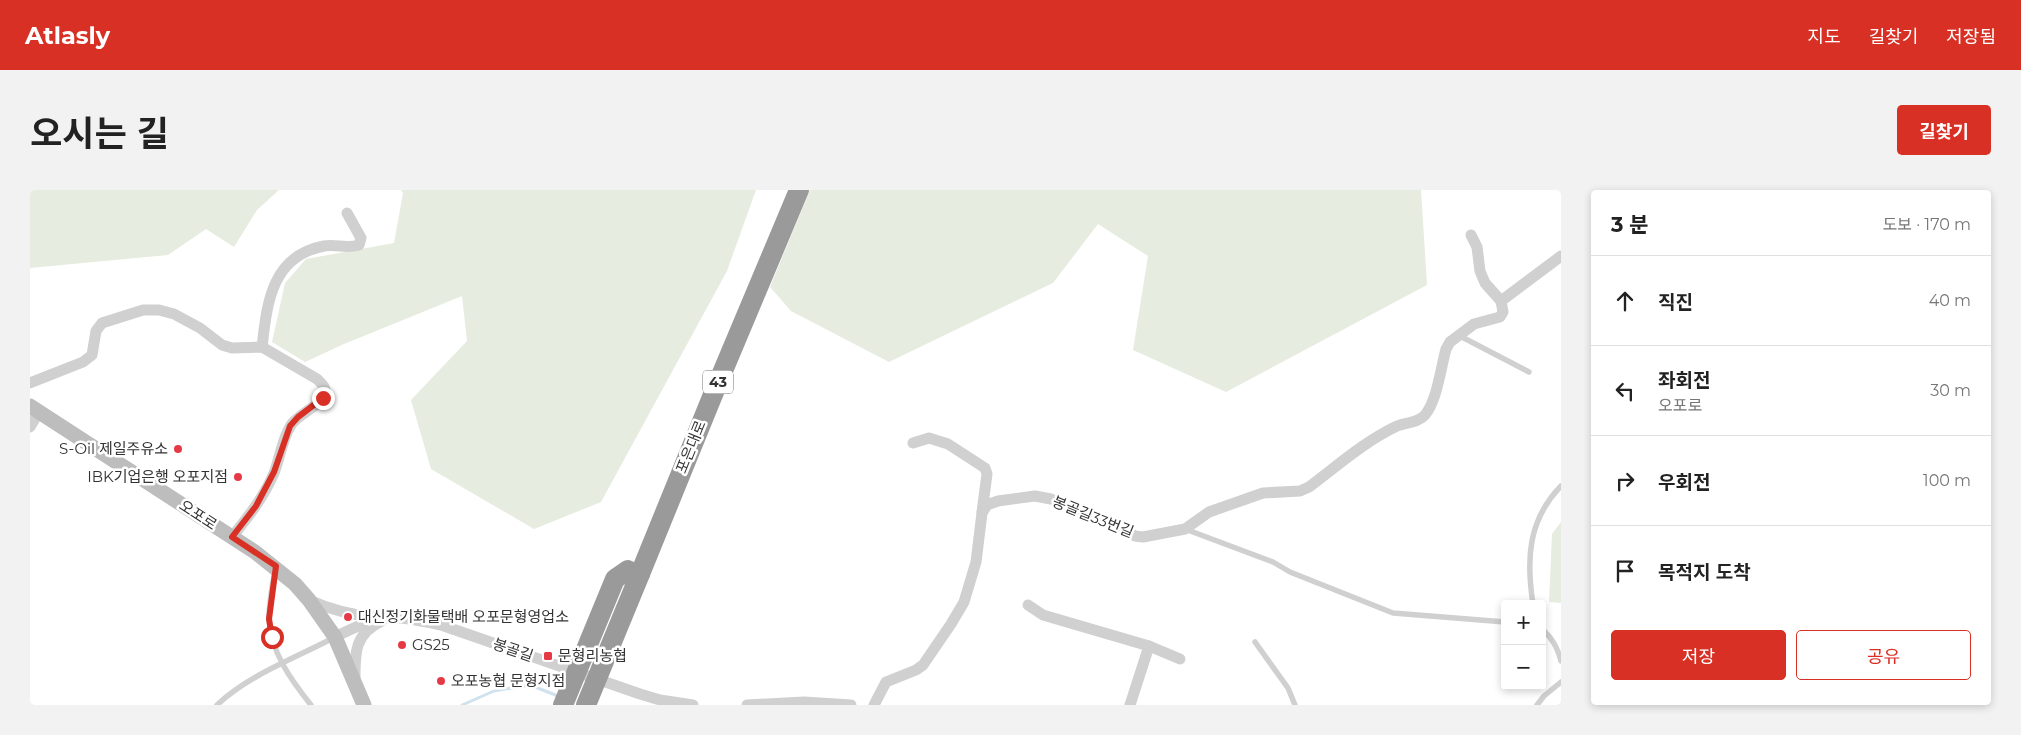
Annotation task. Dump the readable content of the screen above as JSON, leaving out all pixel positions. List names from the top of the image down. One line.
{"streets":{"highway":["43","포은대로"],"street":["오포로","봉골길33번길","봉골길"]},"crossings":[["43","포은대로"],["오포로","봉골길"]],"places":{"other":["S-Oil 제일주유소","IBK기업은행 오포지점","대신정기화물택배 오포문형영업소","GS25","오포농협 문형지점"],"transit":["문형리농협"]},"page":{"header":"Atlasly","nav":["지도","길찾기","저장됨"],"title":"오시는 길","buttons":["길찾기",["저장","공유"]],"heading":["3 분","도보 · 170 m"],"list":[["직진","40 m"],["좌회전","오포로","30 m"],["우회전","100 m"],"목적지 도착"],"map_buttons":["+","−"]}}
